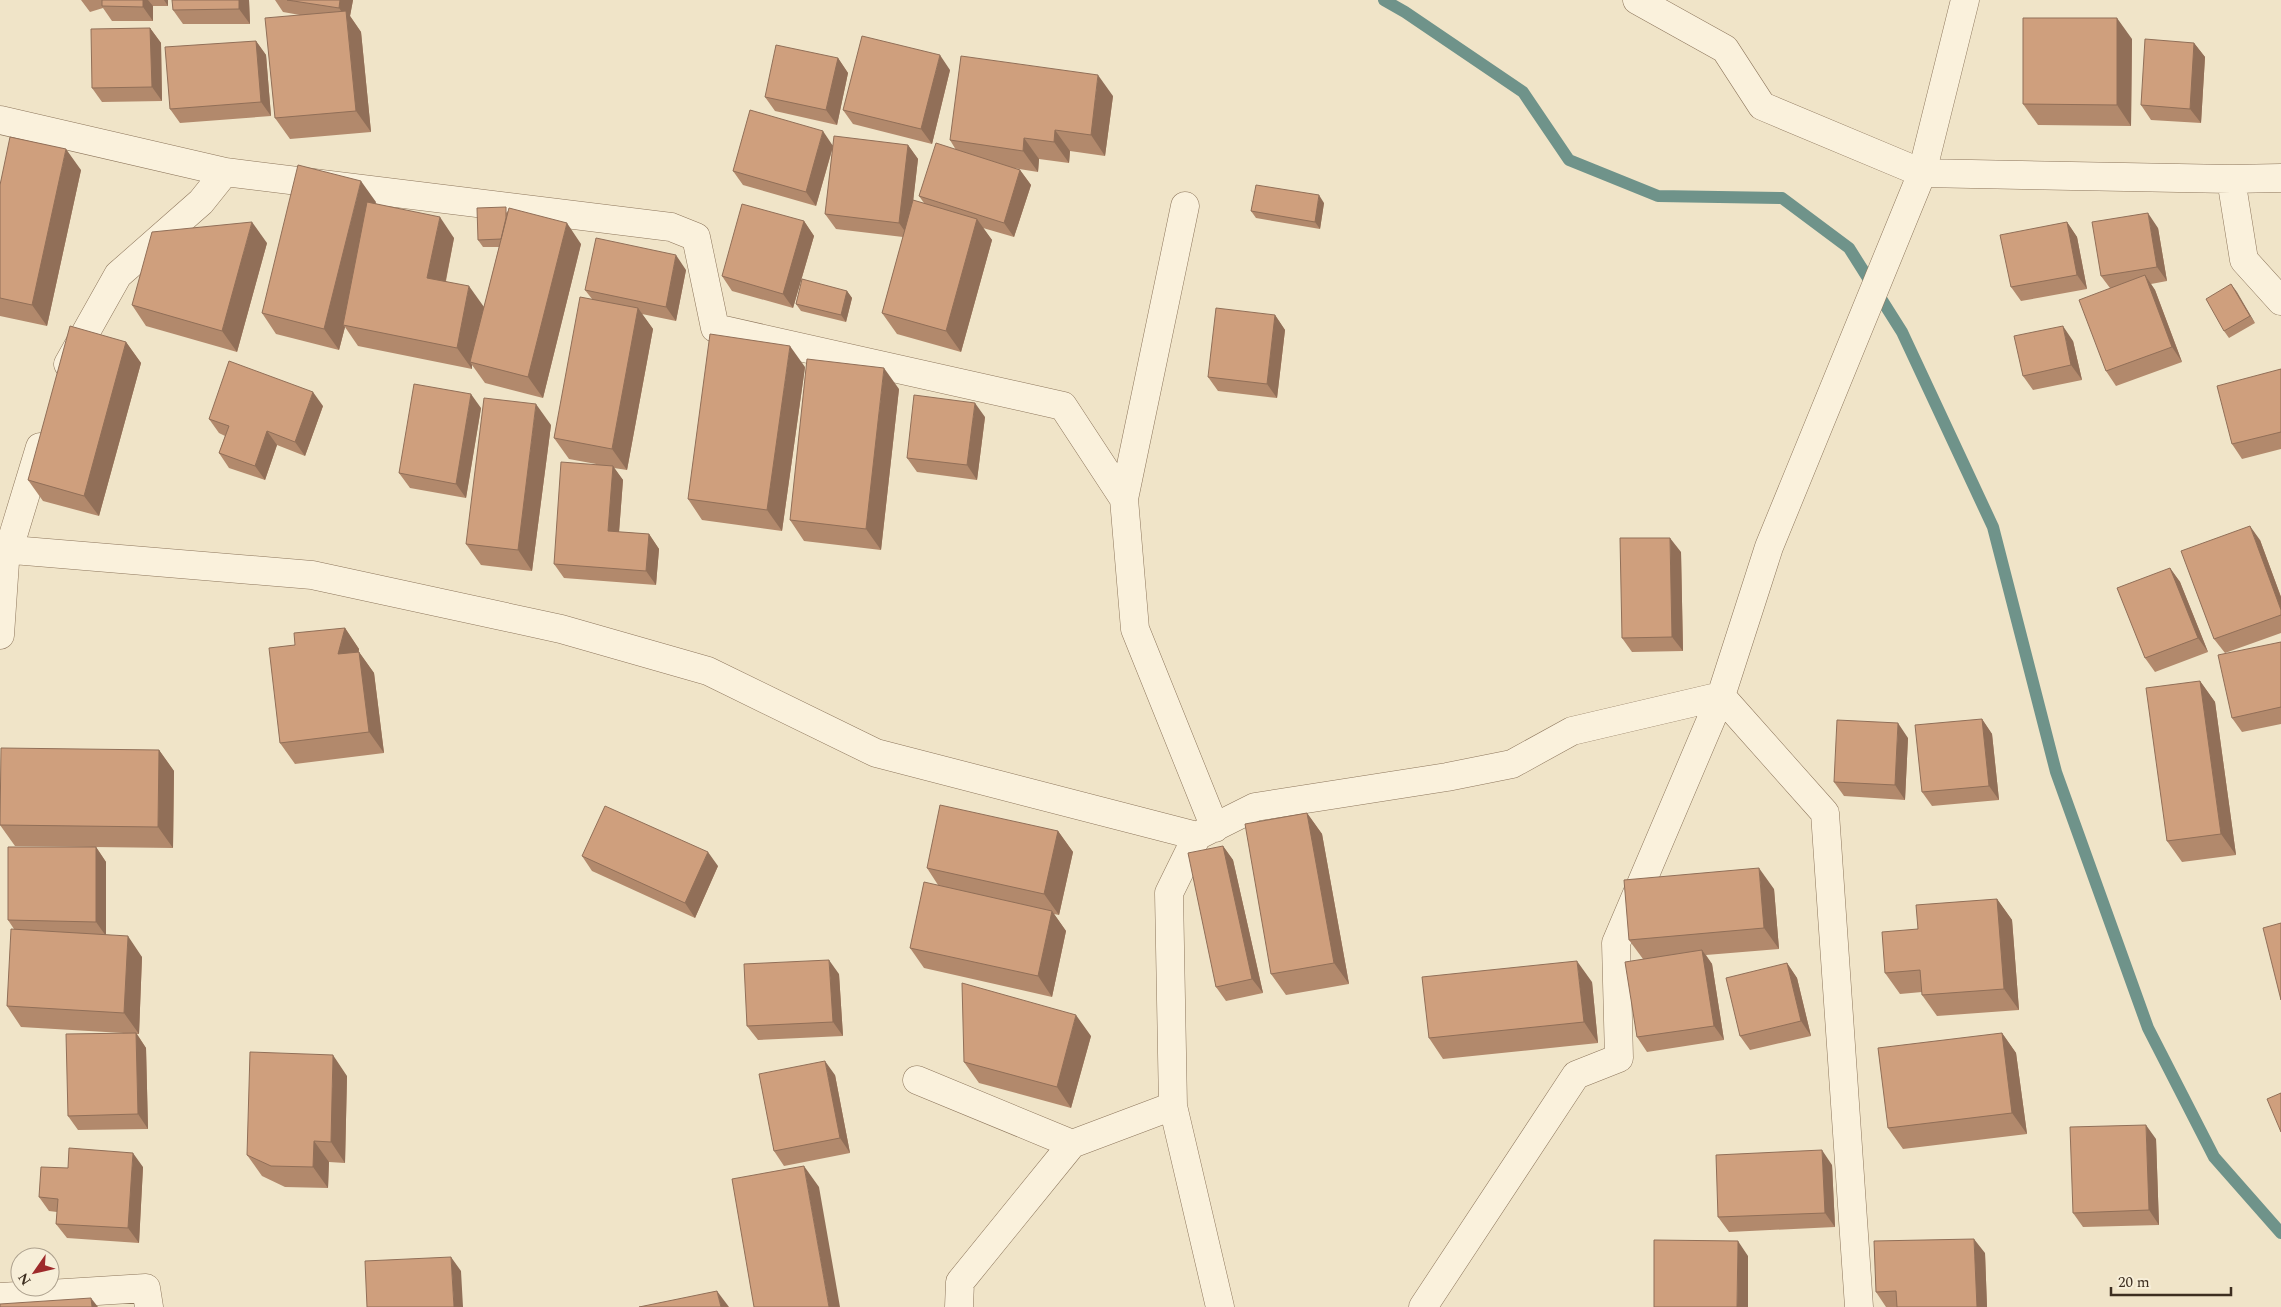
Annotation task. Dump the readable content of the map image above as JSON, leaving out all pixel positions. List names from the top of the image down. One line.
{"scale_bar":"20 m","north":"bottom left"}
